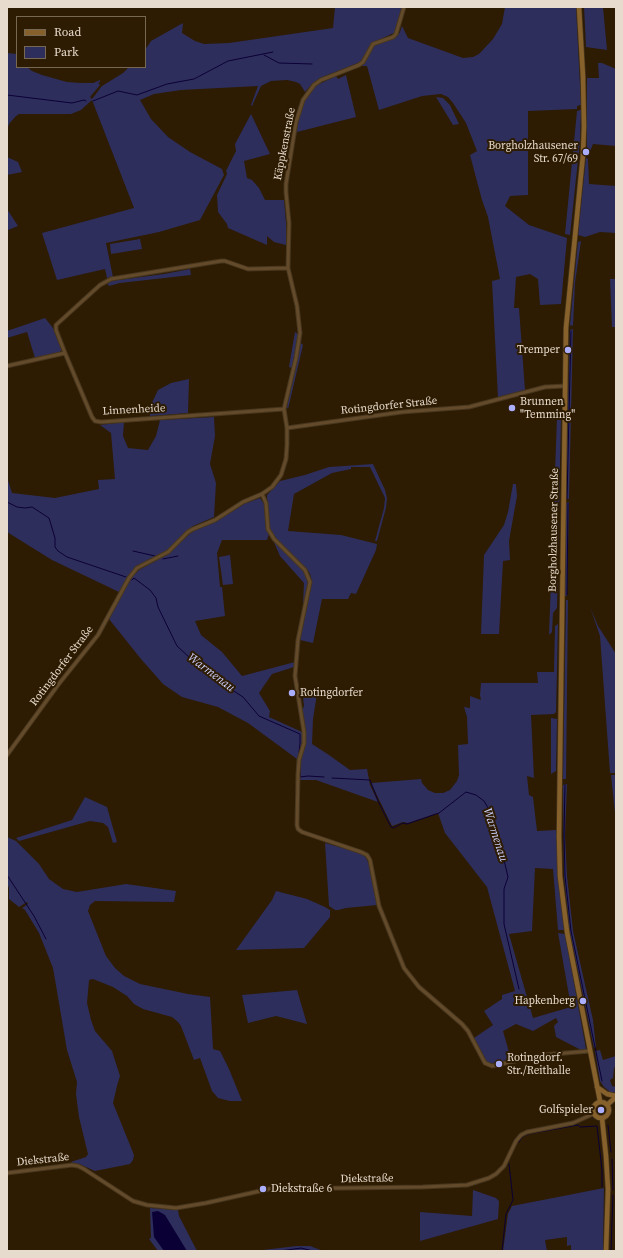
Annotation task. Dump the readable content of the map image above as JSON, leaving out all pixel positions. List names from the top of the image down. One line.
{"streets":{"main road":["Borgholzhausener Straße"],"street":["Käppkenstraße","Rotingdorfer Straße","Linnenheide","Diekstraße"]},"crossings":[["Käppkenstraße","Rotingdorfer Straße"],["Käppkenstraße","Linnenheide"],["Rotingdorfer Straße","Borgholzhausener Straße"],["Borgholzhausener Straße","Diekstraße"]],"water":["Warmenau"],"places":["Borgholzhausener Str. 67/69","Tremper","Brunnen \"Temming\"","Rotingdorfer","Hapkenberg","Rotingdorf. Str./Reithalle","Golfspieler","Diekstraße 6"],"legend":["Road","Park"]}
